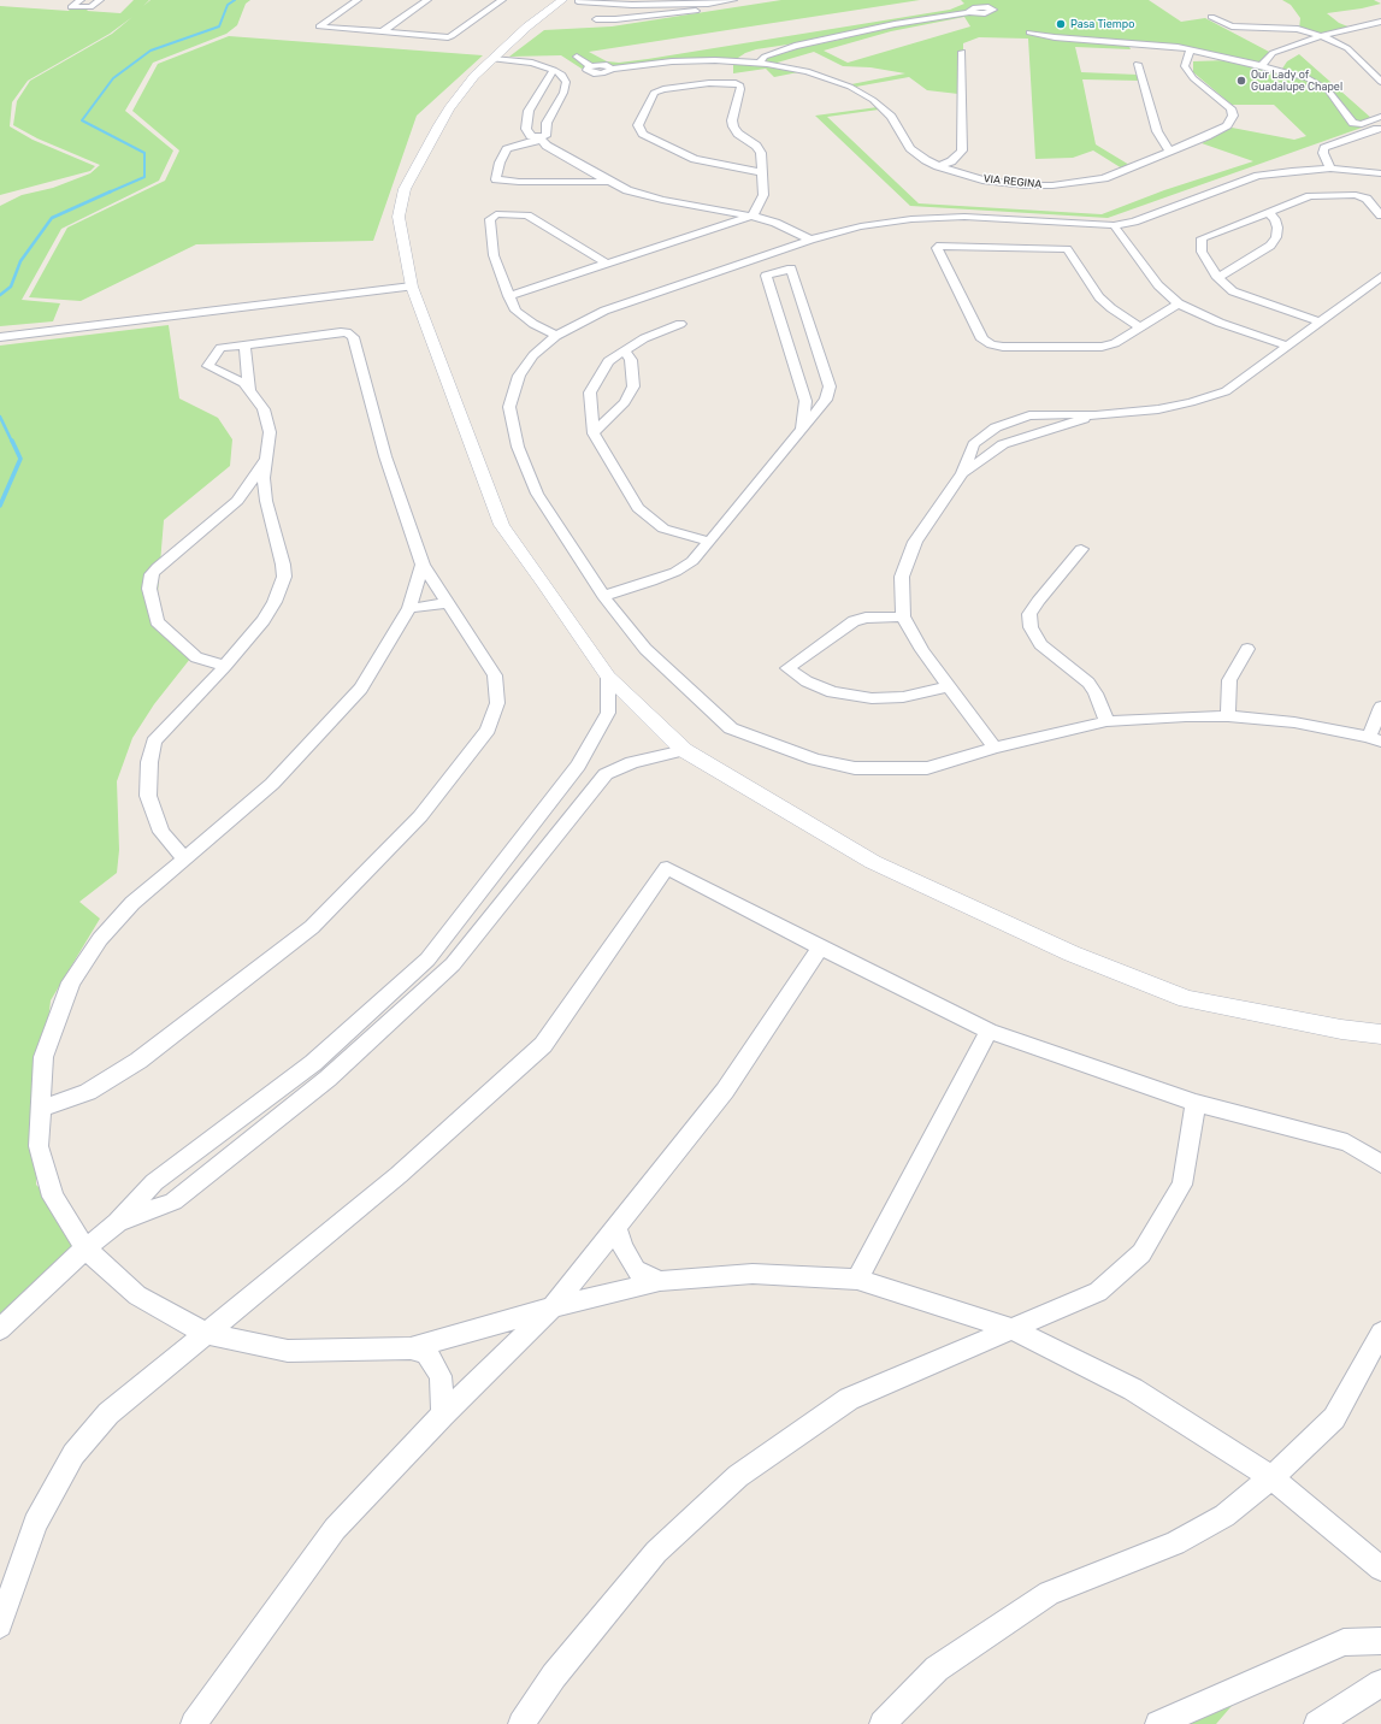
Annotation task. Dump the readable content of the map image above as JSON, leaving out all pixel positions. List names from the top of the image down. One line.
{"streets":{"street":["VIA REGINA"]},"places":["Pasa Tiempo","Our Lady of Guadalupe Chapel"]}
